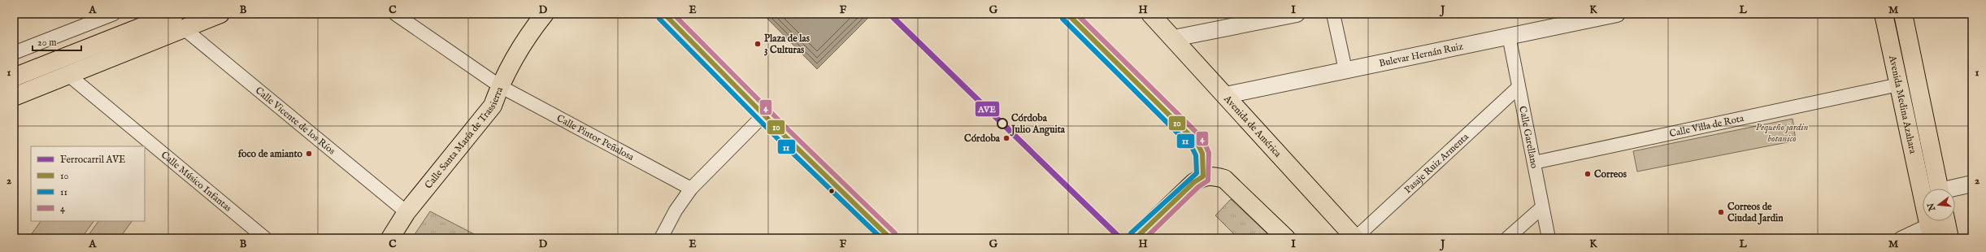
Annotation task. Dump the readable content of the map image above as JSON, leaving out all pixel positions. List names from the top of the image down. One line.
{"streets":{"main road":["Avenida Medina Azahara","Avenida de América","Calle Santa María de Trassierra"],"street":["Bulevar Hernán Ruiz","Calle Vicente de los Ríos","Calle Villa de Rota","Calle Pintor Peñalosa","Calle Garellano","Pasaje Ruiz Armenta","Calle Músico Infantas"]},"crossings":[["Bulevar Hernán Ruiz","Avenida de América"],["Bulevar Hernán Ruiz","Calle Garellano"],["Avenida Medina Azahara","Calle Villa de Rota"],["Calle Vicente de los Ríos","Calle Santa María de Trassierra"],["Avenida de América","Pasaje Ruiz Armenta"],["Calle Villa de Rota","Calle Garellano"],["Calle Santa María de Trassierra","Calle Pintor Peñalosa"],["Calle Garellano","Pasaje Ruiz Armenta"]],"parks":["Pequeño jardin botanico"],"places":["Plaza de las 3 Culturas","Córdoba Julio Anguita","Córdoba","foco de amianto","Correos","Correos de Ciudad Jardin"],"lines":["rail line AVE","transit line 10","transit line 4","transit line 11"],"legend":["Ferrocarril AVE","10","11","4"],"scale_bar":"20 m","north":"left","grid":{"columns":["A","B","C","D","E","F","G","H","I","J","K","L","M"],"rows":["1","2"]}}
